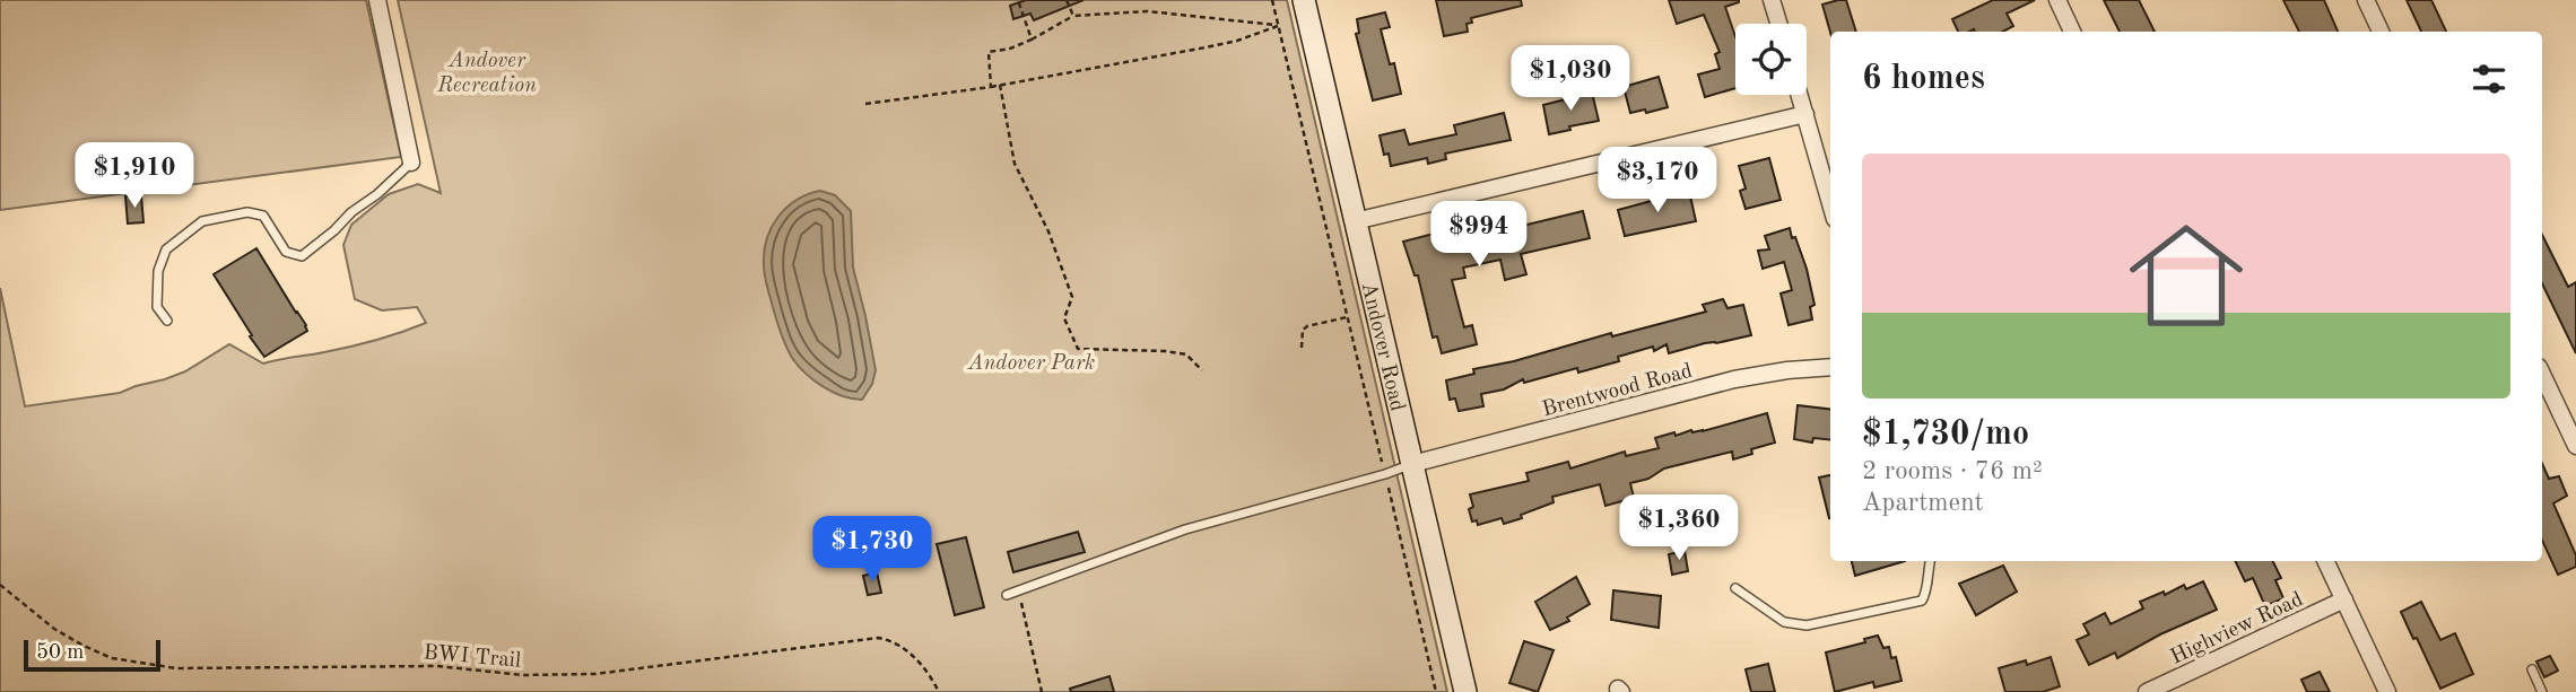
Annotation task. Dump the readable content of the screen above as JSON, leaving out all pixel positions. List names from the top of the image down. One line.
{"streets":{"street":["Andover Road","Brentwood Road","Highview Road"],"path":["BWI Trail"]},"crossings":[["Andover Road","Brentwood Road"]],"parks":["Andover Recreation","Andover Park"],"scale_bar":"50 m","page":{"heading":"6 homes","price":["$1,030","$1,910","$3,170","$994","$1,360","$1,730"],"list":[{"name":"$1,730/mo","note":"2 rooms · 76 m² · Apartment"}],"scale":"50 m"}}
